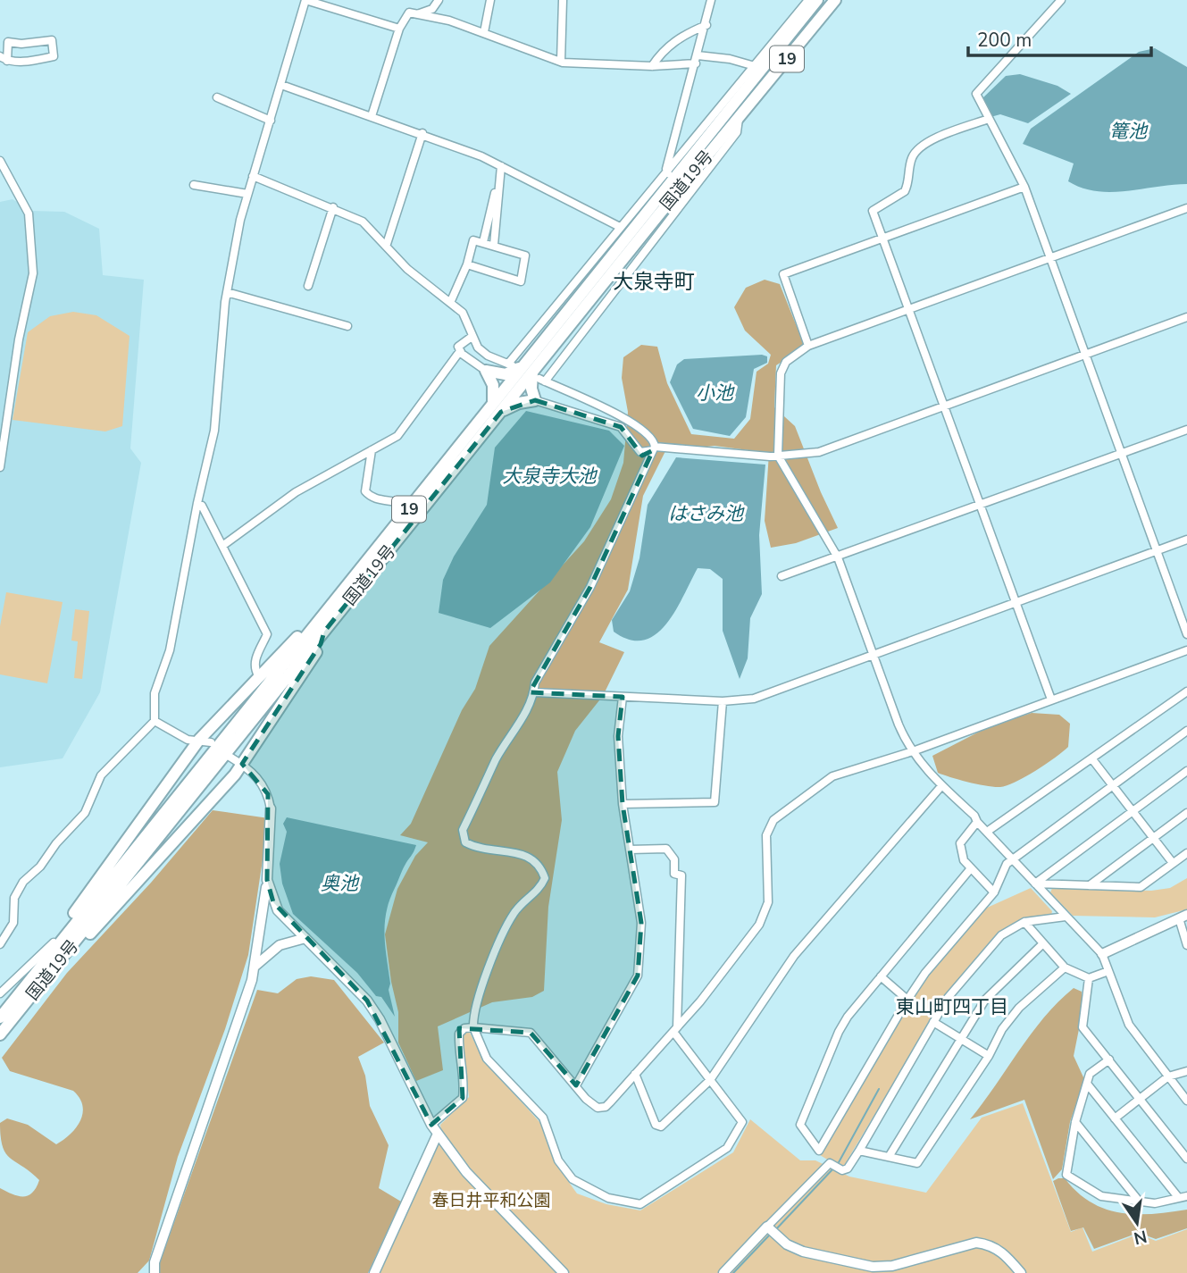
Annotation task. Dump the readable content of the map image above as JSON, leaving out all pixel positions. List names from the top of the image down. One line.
{"streets":{"highway":["19","国道19号"]},"districts":["大泉寺町","東山町四丁目"],"water":["篭池","小池","大泉寺大池","はさみ池","奥池"],"parks":["春日井平和公園"],"scale_bar":"200 m","north":"bottom"}
